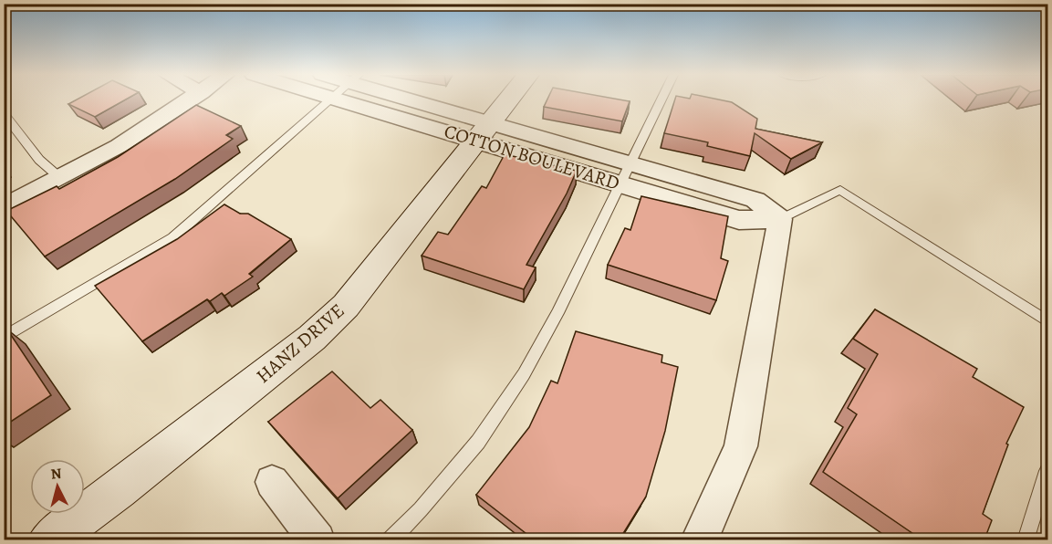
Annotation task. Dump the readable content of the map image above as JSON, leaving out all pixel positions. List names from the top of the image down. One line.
{"streets":{"street":["COTTON BOULEVARD","HANZ DRIVE"]},"crossings":[["COTTON BOULEVARD","HANZ DRIVE"]],"north":"top"}
